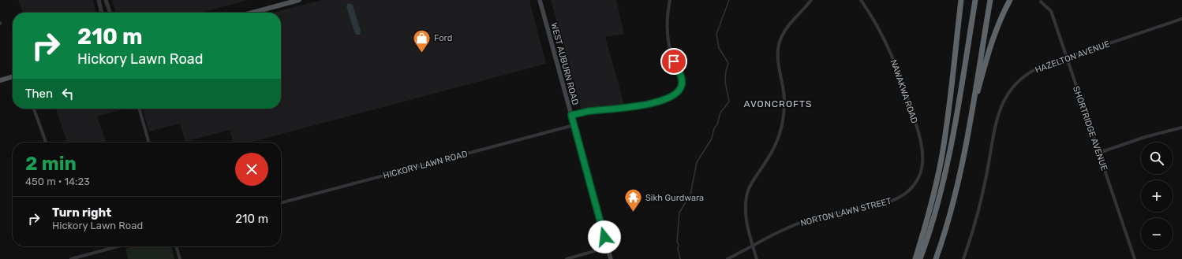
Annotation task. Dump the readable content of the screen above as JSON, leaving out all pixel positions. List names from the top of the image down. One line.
{"streets":{"main road":["WEST AUBURN ROAD"],"street":["HAZELTON AVENUE","NAWAKWA ROAD","SHORTRIDGE AVENUE","HICKORY LAWN ROAD","NORTON LAWN STREET"]},"crossings":[["HAZELTON AVENUE","SHORTRIDGE AVENUE"],["WEST AUBURN ROAD","HICKORY LAWN ROAD"],["NAWAKWA ROAD","NORTON LAWN STREET"]],"districts":["AVONCROFTS"],"places":{"shop":["Ford"],"temple":["Sikh Gurdwara"]},"page":{"turn":["210 m","Hickory Lawn Road"],"then":"Then","map_buttons":["+","−"],"heading":["2 min","450 m · 14:23"],"list":[{"name":"Turn right","note":"Hickory Lawn Road","value":"210 m"}]}}
